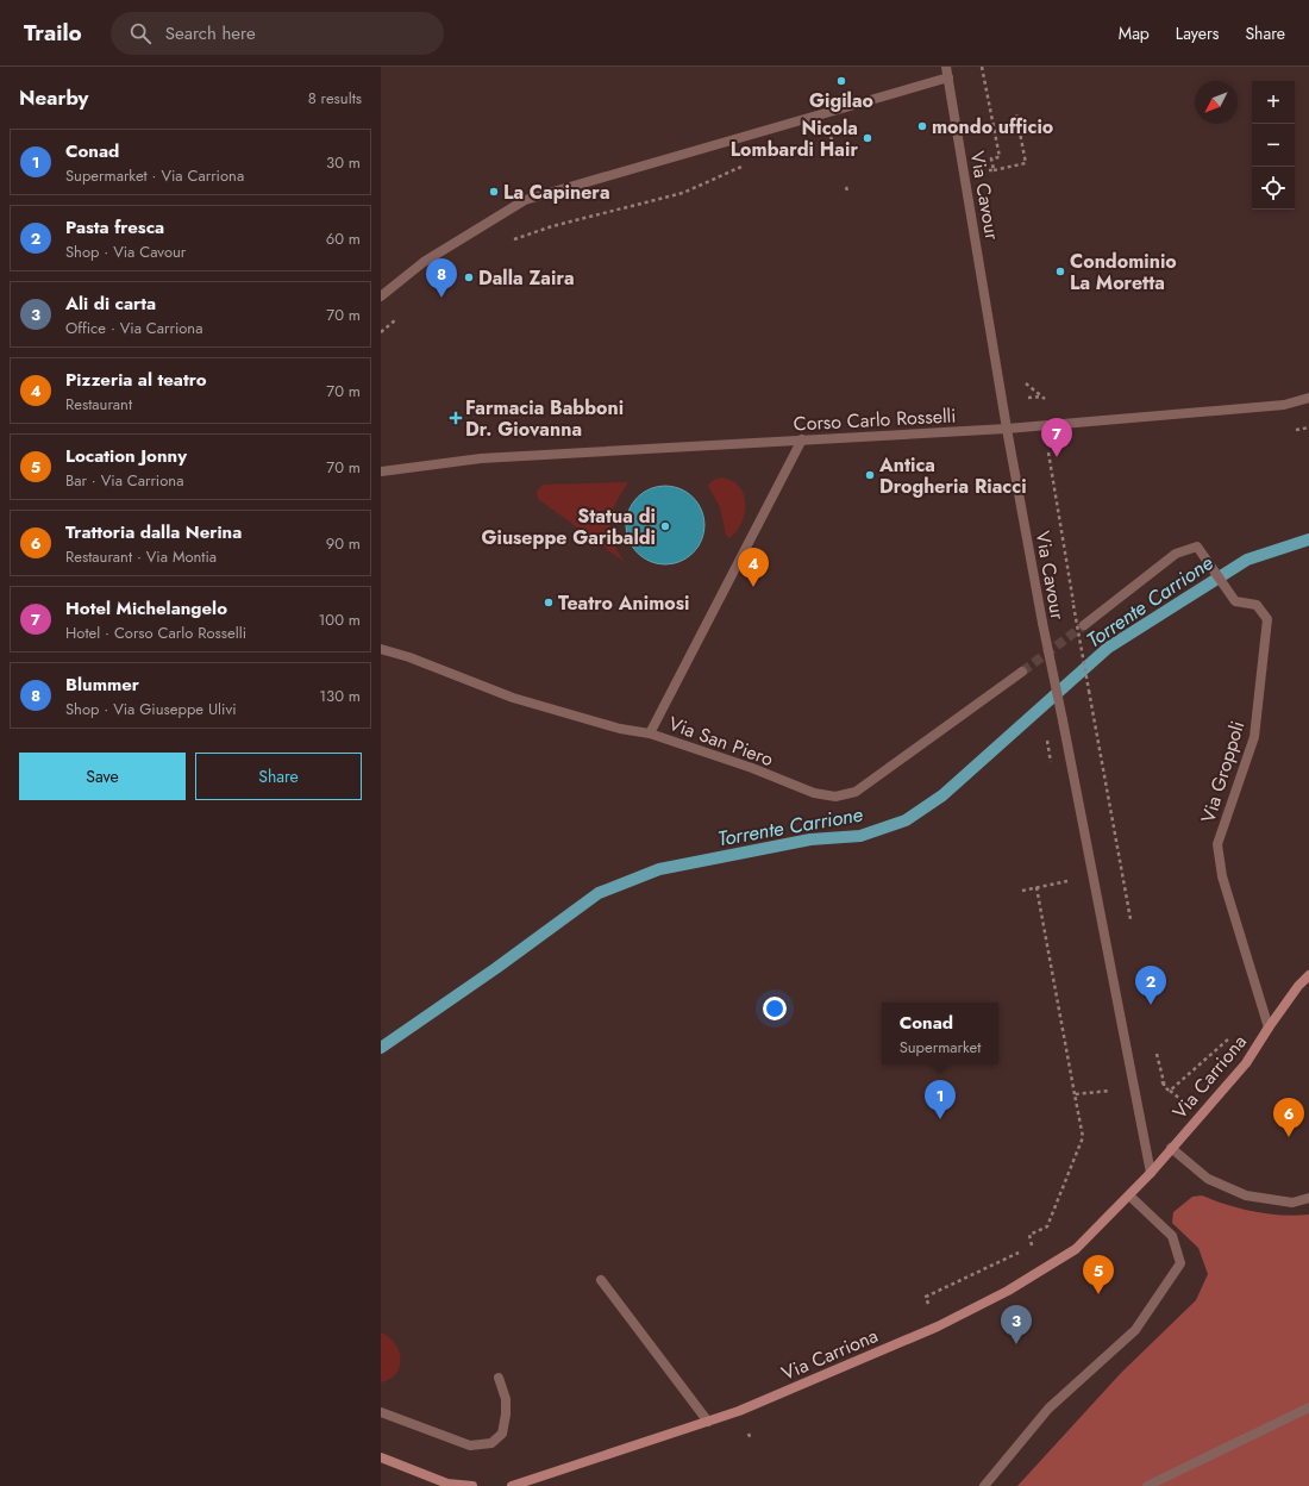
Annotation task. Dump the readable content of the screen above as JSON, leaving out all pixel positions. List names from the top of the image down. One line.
{"streets":{"main road":["Via Carriona"],"street":["Via Cavour","Corso Carlo Rosselli","Via San Piero","Via Groppoli"]},"crossings":[["Via Cavour","Corso Carlo Rosselli"],["Via Cavour","Via Carriona"],["Via Groppoli","Via Carriona"]],"water":["Torrente Carrione"],"places":{"other":["Gigilao","mondo ufficio","Nicola Lombardi Hair","La Capinera","Condominio La Moretta","Dalla Zaira","Antica Drogheria Riacci","Statua di Giuseppe Garibaldi","Teatro Animosi"],"health":["Farmacia Babboni Dr. Giovanna"]},"north":"bottom left","page":{"header":"Trailo","search":"Search here","nav":["Map","Layers","Share"],"heading":["Nearby","8 results"],"map_buttons":["+","−"],"list":[{"mark":"1","name":"Conad","note":"Supermarket · Via Carriona","value":"30 m"},{"mark":"2","name":"Pasta fresca","note":"Shop · Via Cavour","value":"60 m"},{"mark":"3","name":"Ali di carta","note":"Office · Via Carriona","value":"70 m"},{"mark":"4","name":"Pizzeria al teatro","note":"Restaurant","value":"70 m"},{"mark":"5","name":"Location Jonny","note":"Bar · Via Carriona","value":"70 m"},{"mark":"6","name":"Trattoria dalla Nerina","note":"Restaurant · Via Montia","value":"90 m"},{"mark":"7","name":"Hotel Michelangelo","note":"Hotel · Corso Carlo Rosselli","value":"100 m"},{"mark":"8","name":"Blummer","note":"Shop · Via Giuseppe Ulivi","value":"130 m"}],"pins":["8","7","4","2","1","6","5","3"],"buttons":["Save","Share"],"popup":["Conad","Supermarket"]}}
